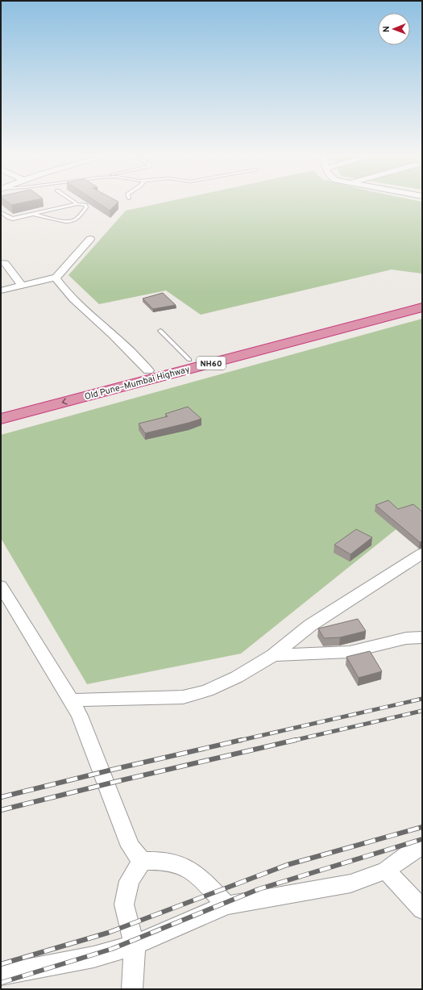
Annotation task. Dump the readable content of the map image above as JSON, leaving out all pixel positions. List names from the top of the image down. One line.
{"streets":{"highway":["NH60","Old Pune–Mumbai Highway"]},"north":"left"}
